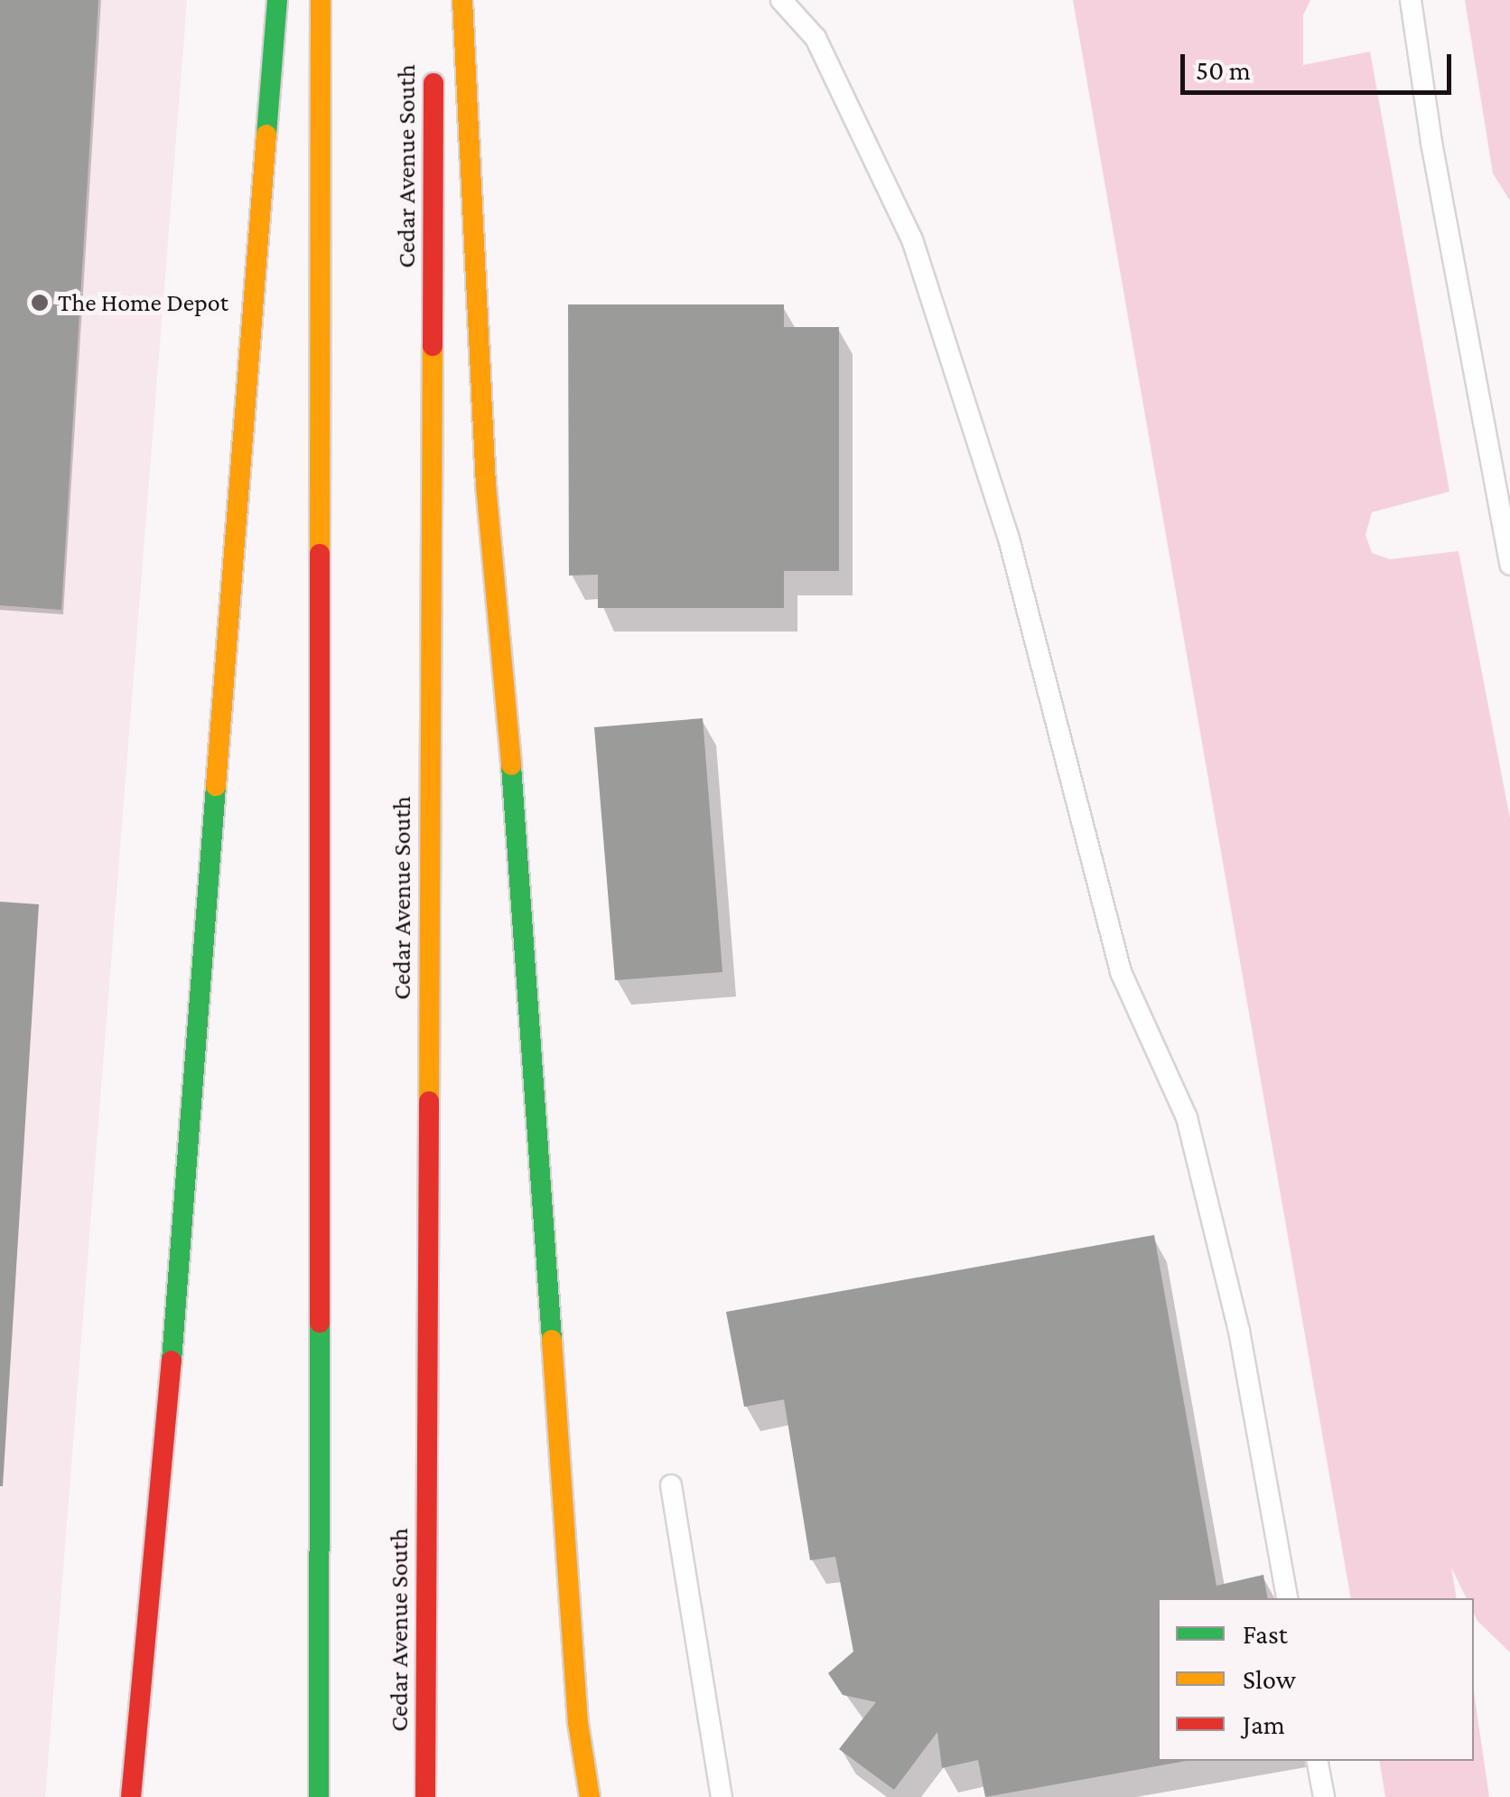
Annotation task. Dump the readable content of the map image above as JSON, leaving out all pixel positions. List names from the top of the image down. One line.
{"streets":{"highway":["Cedar Avenue South"]},"places":["The Home Depot"],"legend":["Fast","Slow","Jam"],"scale_bar":"50 m"}
